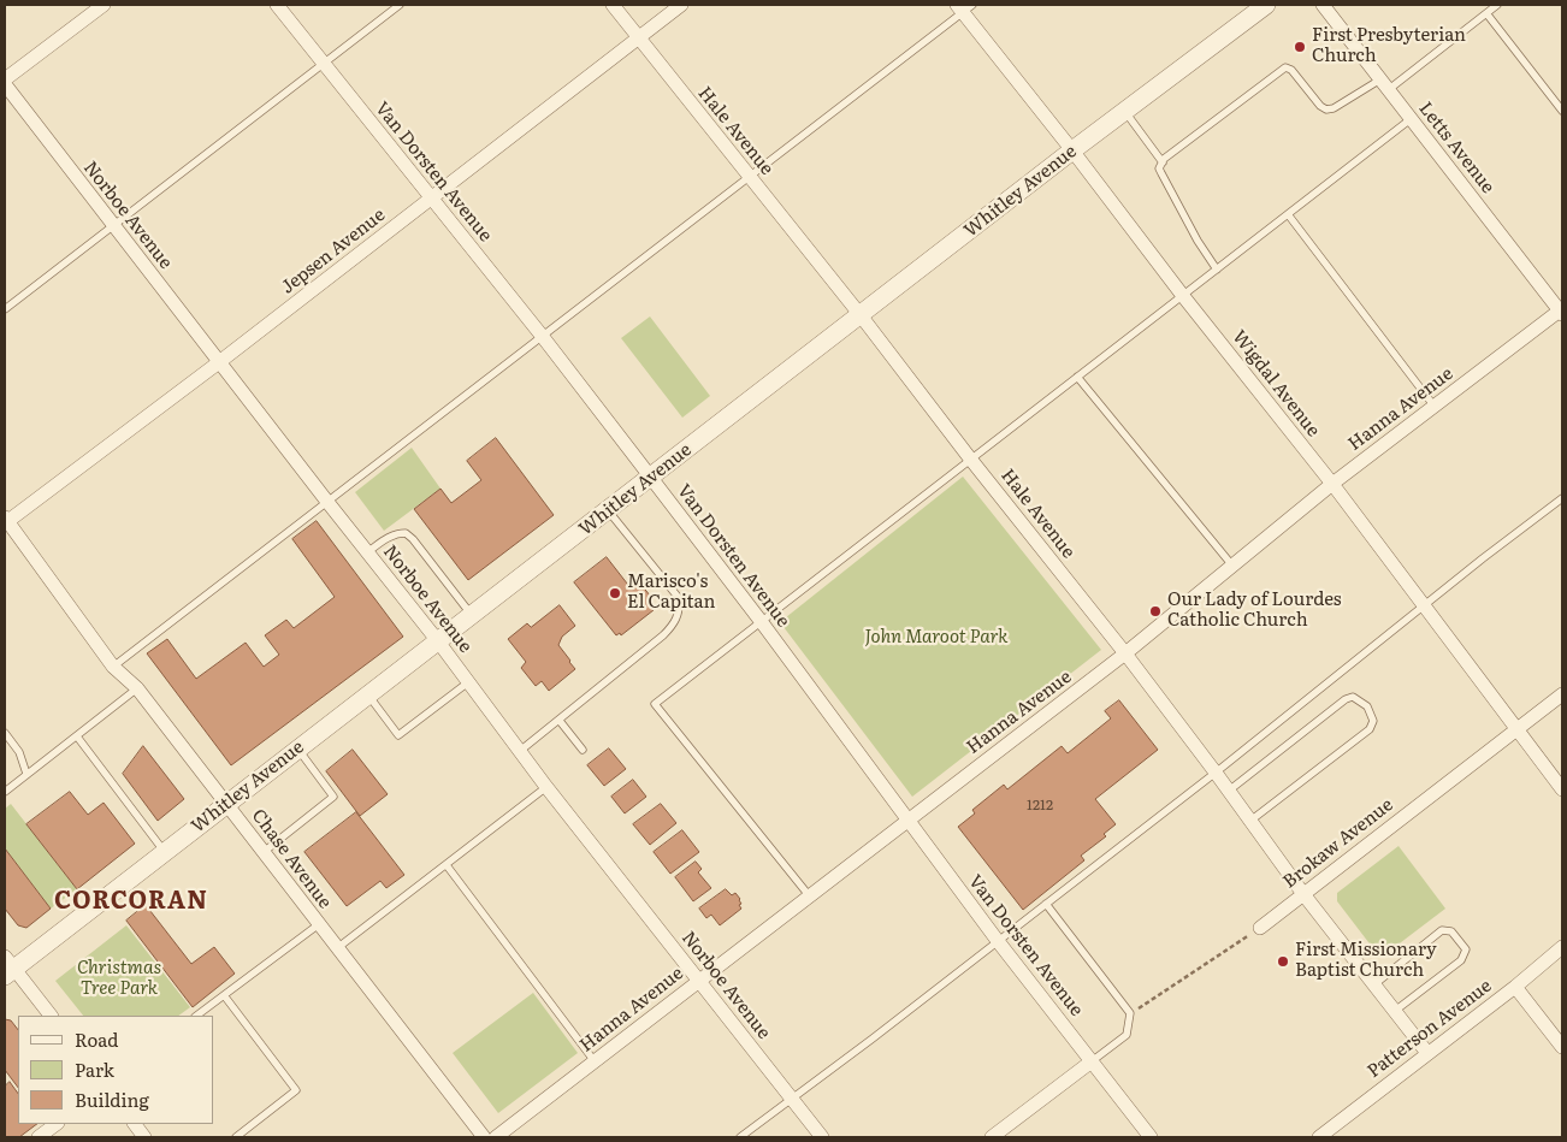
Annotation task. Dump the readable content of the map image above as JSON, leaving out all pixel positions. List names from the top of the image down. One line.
{"streets":{"street":["Hale Avenue","Letts Avenue","Van Dorsten Avenue","Whitley Avenue","Norboe Avenue","Jepsen Avenue","Wigdal Avenue","Hanna Avenue","Brokaw Avenue","Chase Avenue","Patterson Avenue"]},"crossings":[["Hale Avenue","Whitley Avenue"],["Hale Avenue","Jepsen Avenue"],["Hale Avenue","Hanna Avenue"],["Hale Avenue","Brokaw Avenue"],["Hale Avenue","Patterson Avenue"],["Letts Avenue","Hanna Avenue"],["Van Dorsten Avenue","Whitley Avenue"],["Van Dorsten Avenue","Jepsen Avenue"],["Van Dorsten Avenue","Hanna Avenue"],["Whitley Avenue","Norboe Avenue"],["Whitley Avenue","Wigdal Avenue"],["Whitley Avenue","Chase Avenue"],["Norboe Avenue","Jepsen Avenue"],["Norboe Avenue","Hanna Avenue"],["Jepsen Avenue","Chase Avenue"],["Wigdal Avenue","Hanna Avenue"],["Wigdal Avenue","Brokaw Avenue"]],"districts":["CORCORAN"],"parks":["John Maroot Park","Christmas Tree Park"],"places":["First Presbyterian Church","Marisco's El Capitan","Our Lady of Lourdes Catholic Church","First Missionary Baptist Church"],"house_numbers":["1212"],"legend":["Road","Park","Building"]}
